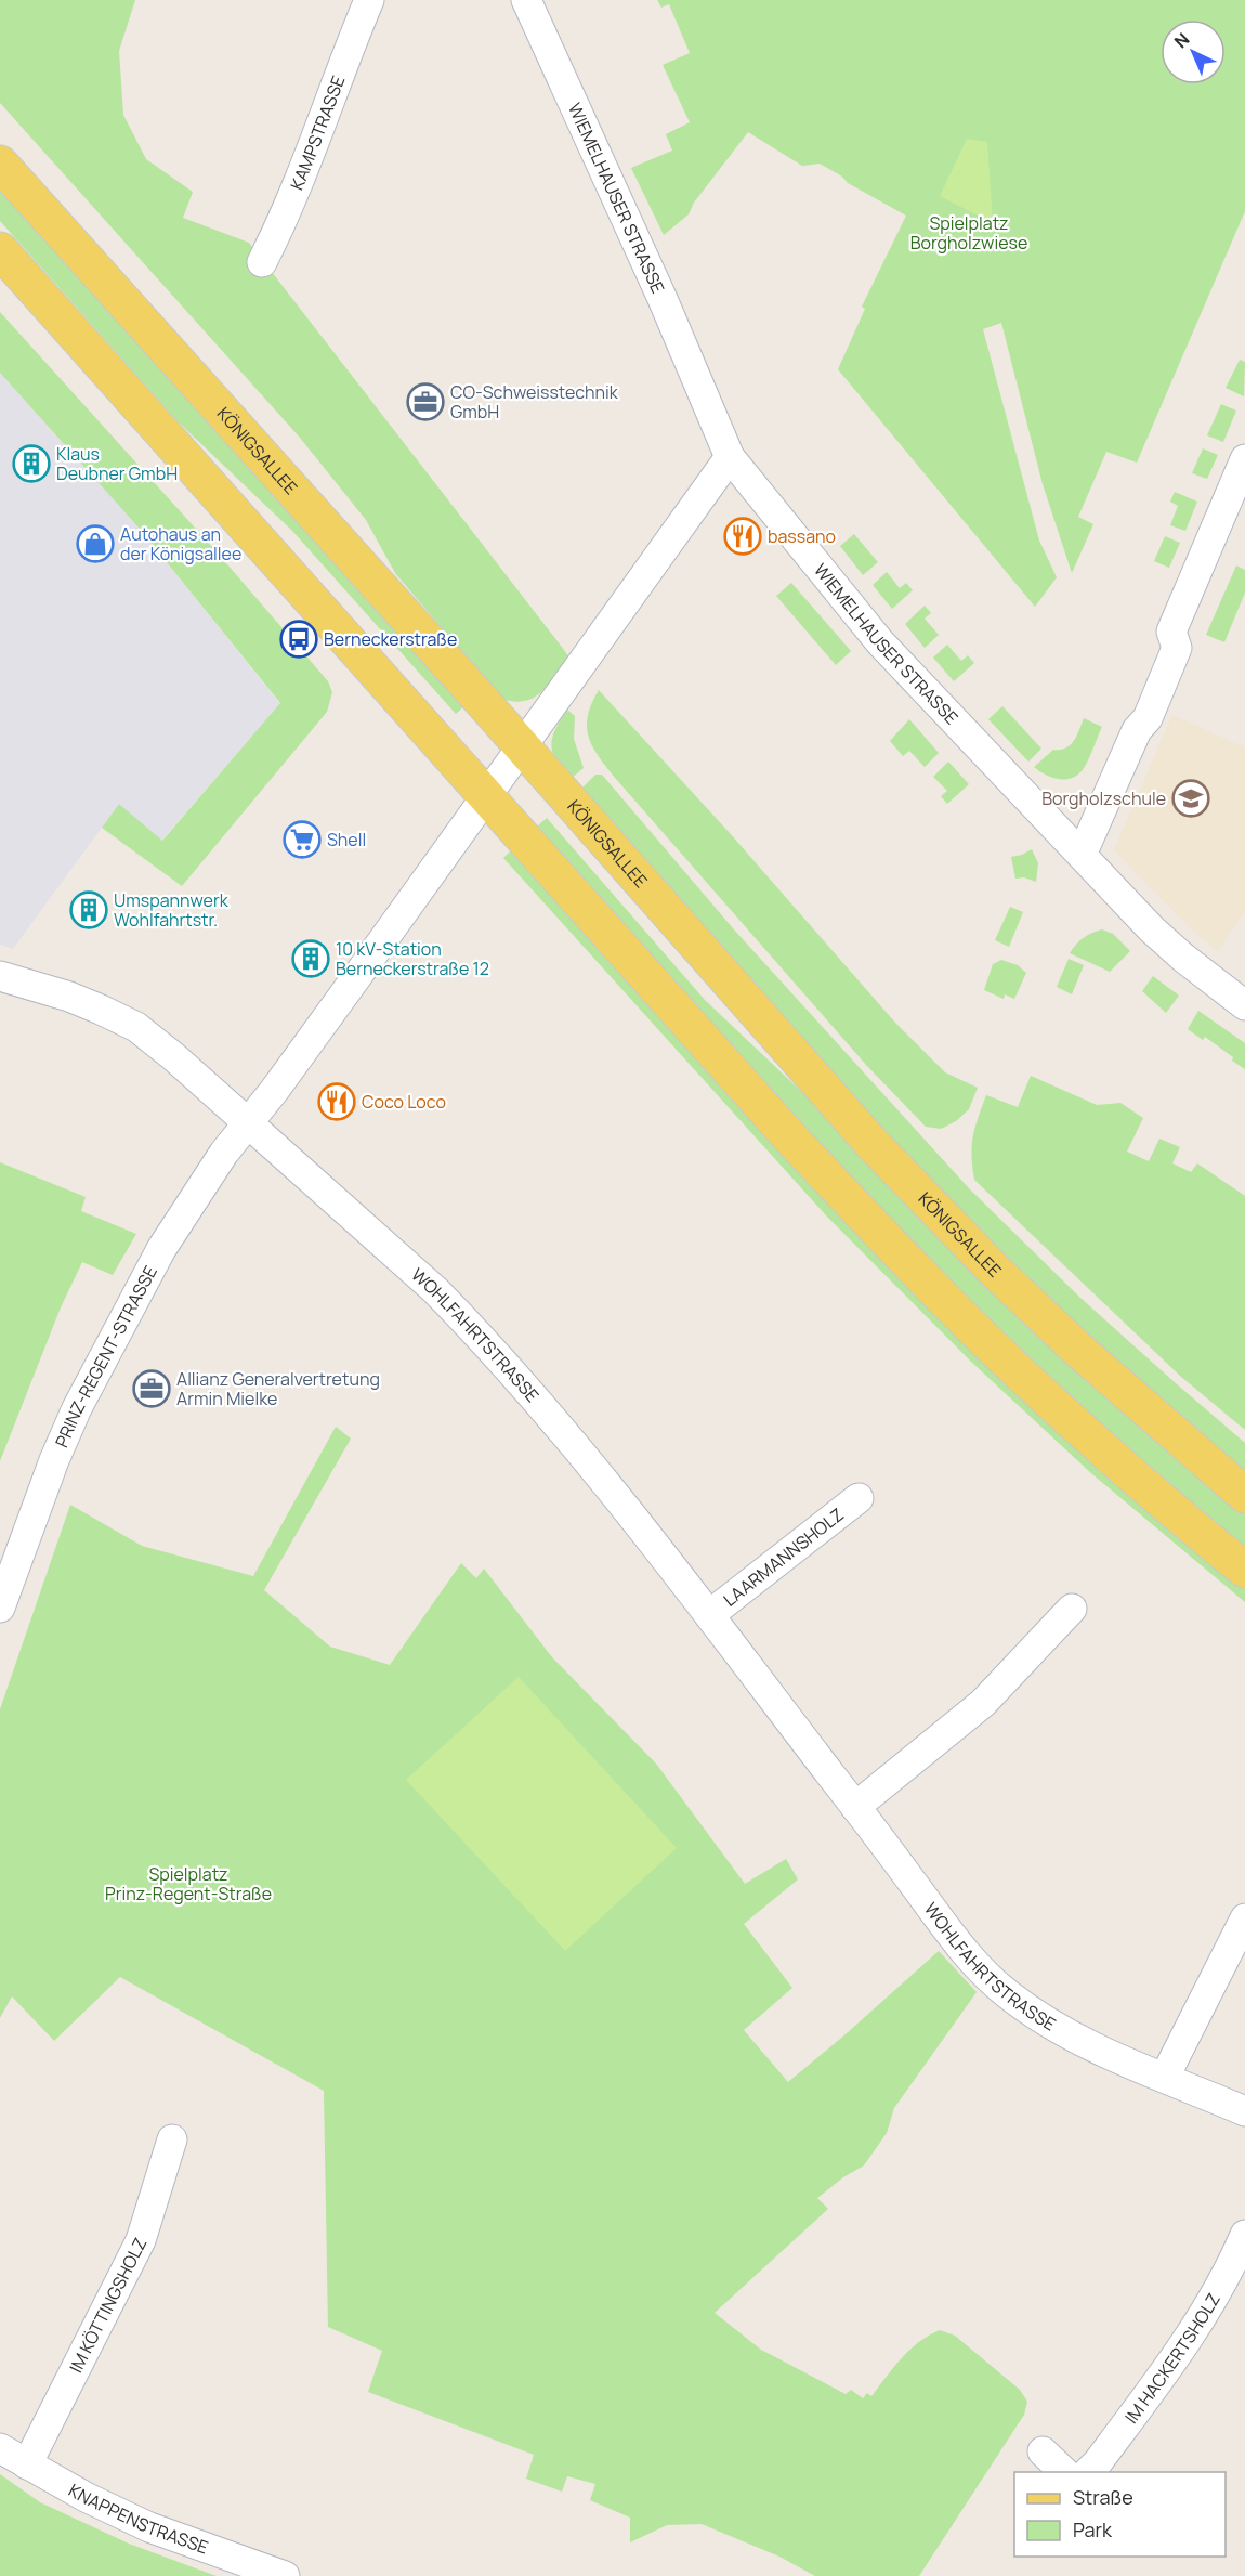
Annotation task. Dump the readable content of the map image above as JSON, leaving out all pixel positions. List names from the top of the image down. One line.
{"streets":{"main road":["KÖNIGSALLEE"],"street":["KAMPSTRASSE","WIEMELHAUSER STRASSE","WOHLFAHRTSTRASSE","PRINZ-REGENT-STRASSE","LAARMANNSHOLZ","IM KÖTTINGSHOLZ","IM HACKERTSHOLZ","KNAPPENSTRASSE"]},"crossings":[["WOHLFAHRTSTRASSE","PRINZ-REGENT-STRASSE"],["WOHLFAHRTSTRASSE","LAARMANNSHOLZ"],["IM KÖTTINGSHOLZ","KNAPPENSTRASSE"]],"parks":["Spielplatz Borgholzwiese","Spielplatz Prinz-Regent-Straße"],"places":{"office":["CO-Schweisstechnik GmbH","Allianz Generalvertretung Armin Mielke"],"building":["Klaus Deubner GmbH","Umspannwerk Wohlfahrtstr.","10 kV-Station Berneckerstraße 12"],"restaurant":["bassano","Coco Loco"],"shop":["Autohaus an der Königsallee"],"bus stop":["Berneckerstraße"],"school or university":["Borgholzschule"],"supermarket":["Shell"]},"legend":["Straße","Park"],"north":"top left"}
